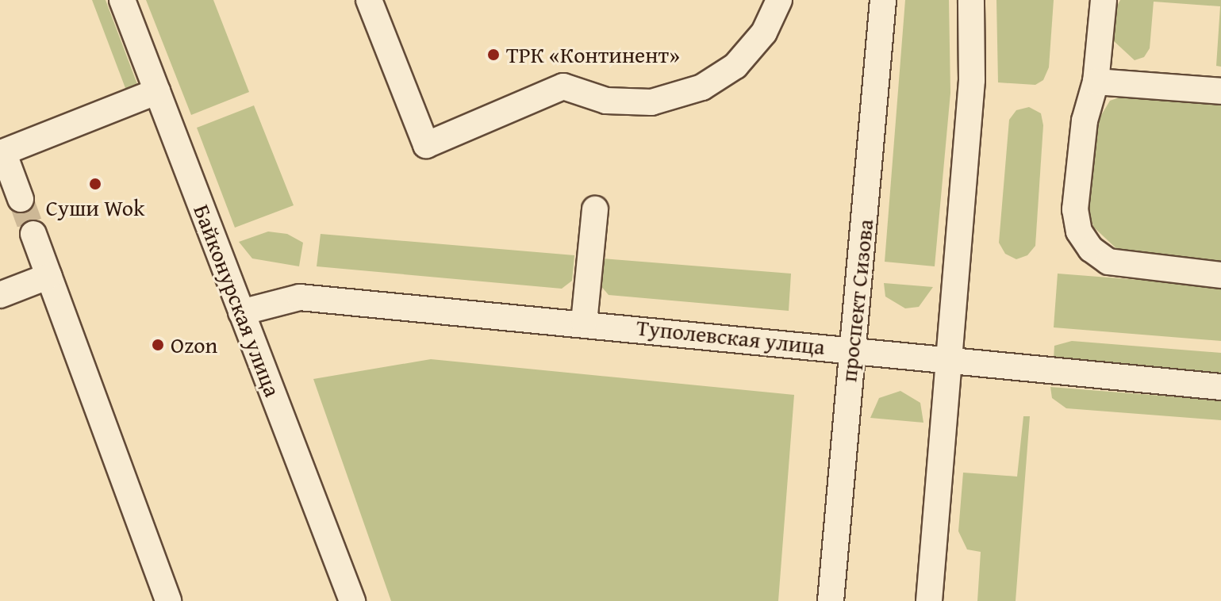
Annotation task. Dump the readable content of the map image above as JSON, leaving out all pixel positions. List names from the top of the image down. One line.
{"streets":{"street":["Байконурская улица","проспект Сизова","Туполевская улица"]},"crossings":[["Байконурская улица","Туполевская улица"],["проспект Сизова","Туполевская улица"]],"places":["ТРК «Континент»","Суши Wok","Ozon"]}
